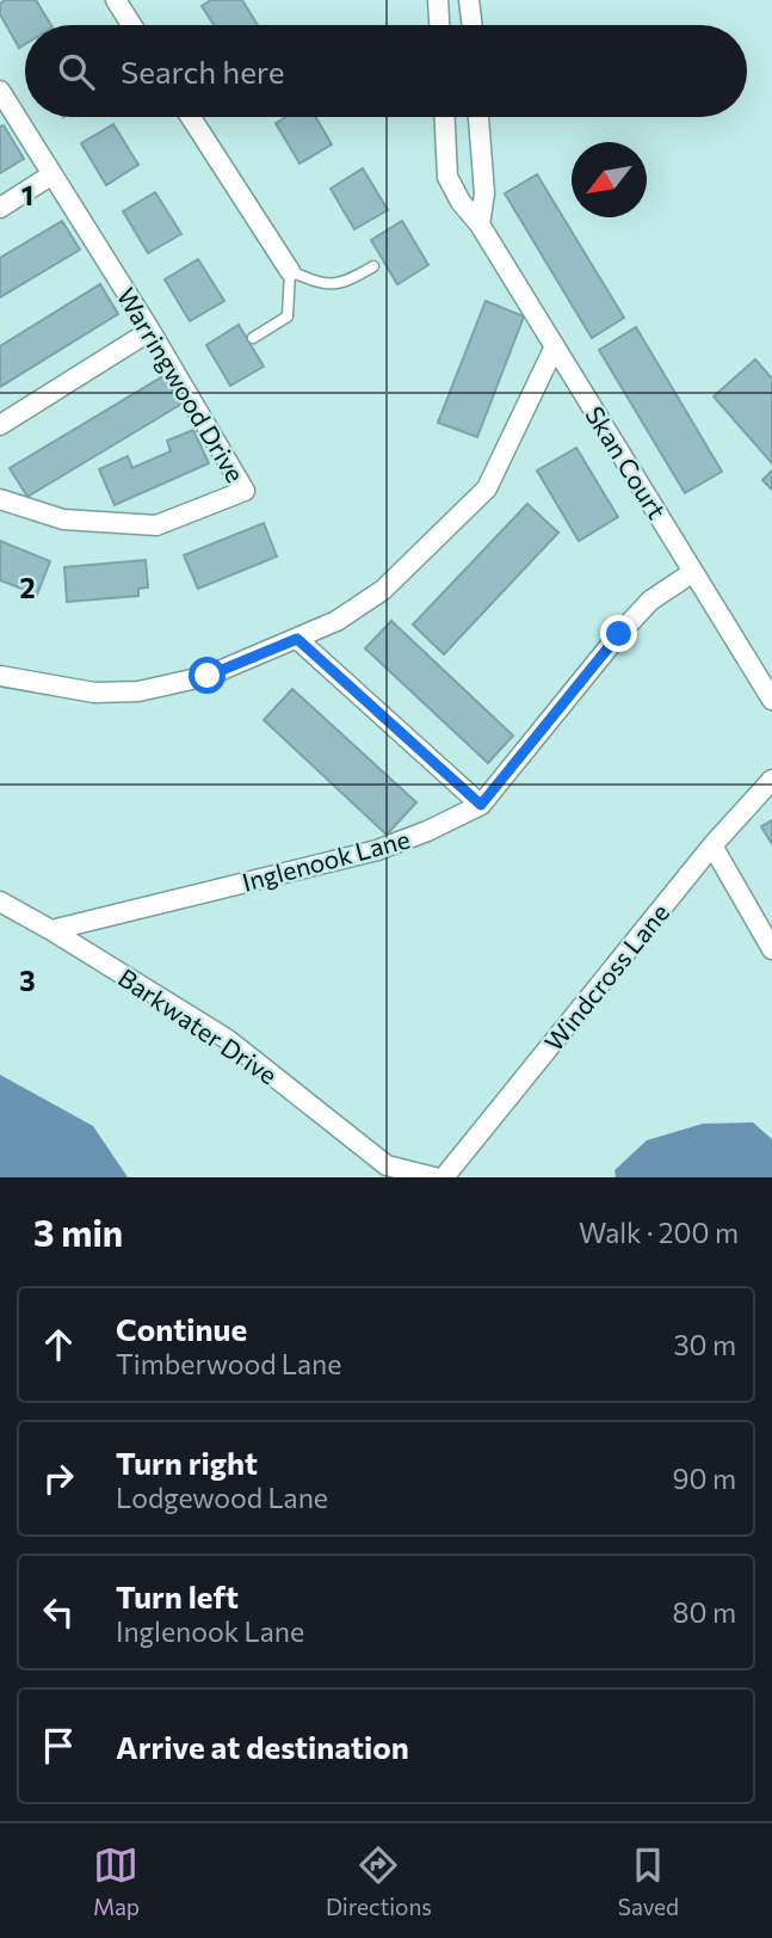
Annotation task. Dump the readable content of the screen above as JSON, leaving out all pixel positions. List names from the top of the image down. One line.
{"streets":{"street":["Warringwood Drive","Skan Court","Inglenook Lane","Windcross Lane","Barkwater Drive"]},"crossings":[["Skan Court","Inglenook Lane"],["Inglenook Lane","Barkwater Drive"]],"north":"bottom left","page":{"search":"Search here","heading":["3 min","Walk · 200 m"],"list":[["Continue","Timberwood Lane","30 m"],["Turn right","Lodgewood Lane","90 m"],["Turn left","Inglenook Lane","80 m"],"Arrive at destination"],"nav":["Map","Directions","Saved"]},"grid":{"rows":["1","2","3"]}}
